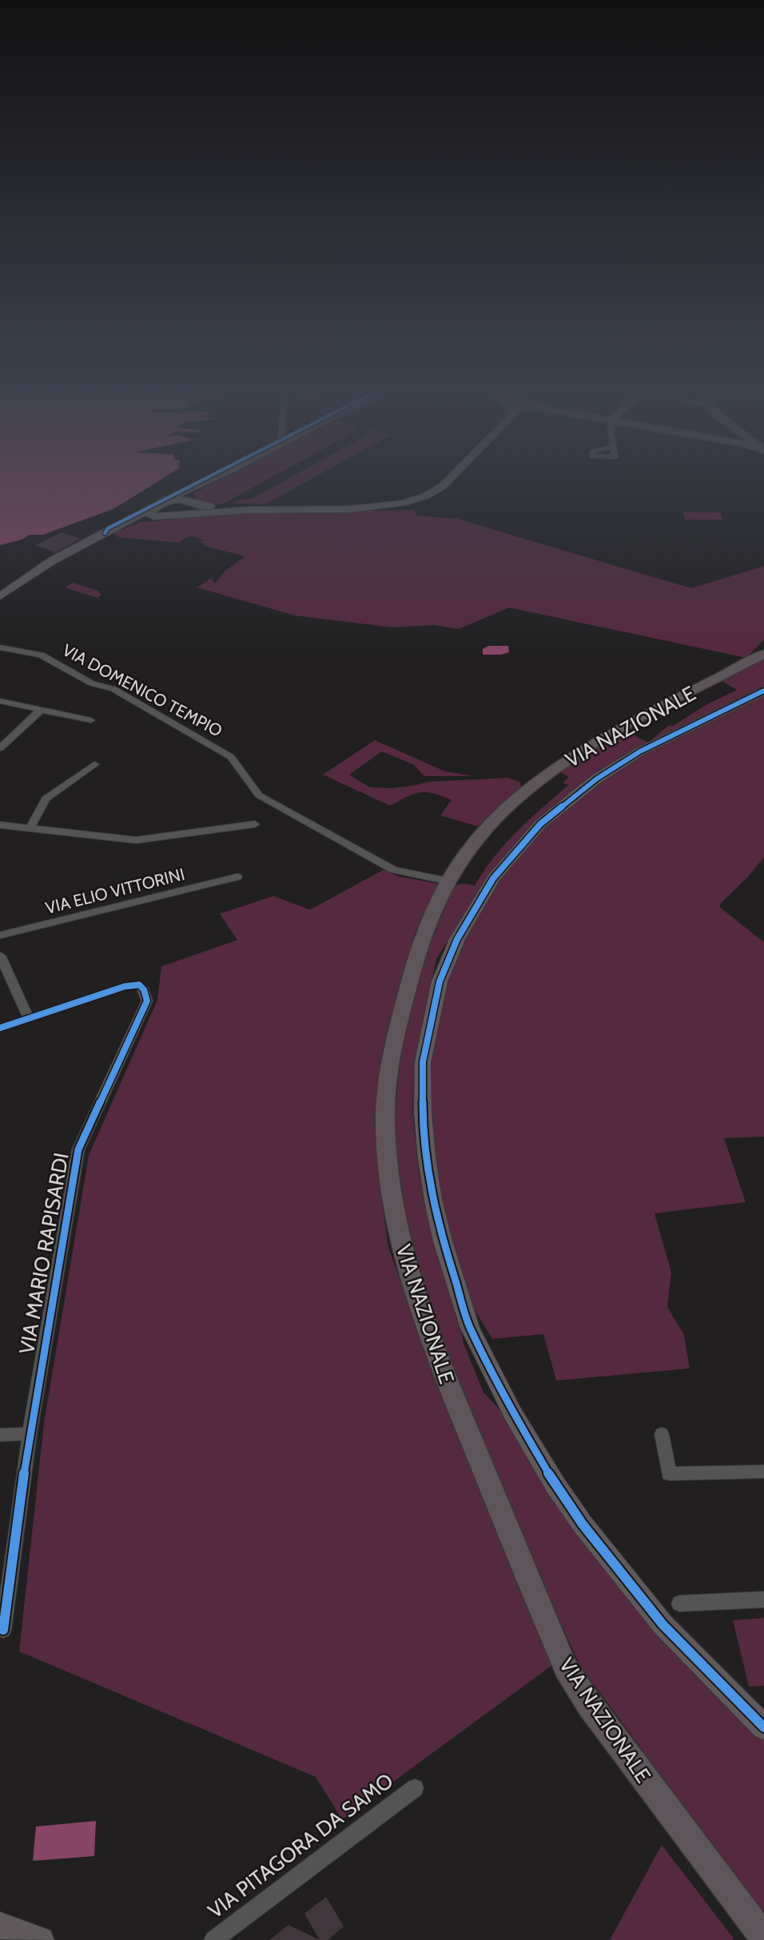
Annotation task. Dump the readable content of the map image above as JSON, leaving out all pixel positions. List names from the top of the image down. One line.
{"streets":{"main road":["VIA NAZIONALE"],"street":["VIA DOMENICO TEMPIO","VIA ELIO VITTORINI","VIA MARIO RAPISARDI","VIA PITAGORA DA SAMO"]},"crossings":[["VIA DOMENICO TEMPIO","VIA NAZIONALE"]]}
